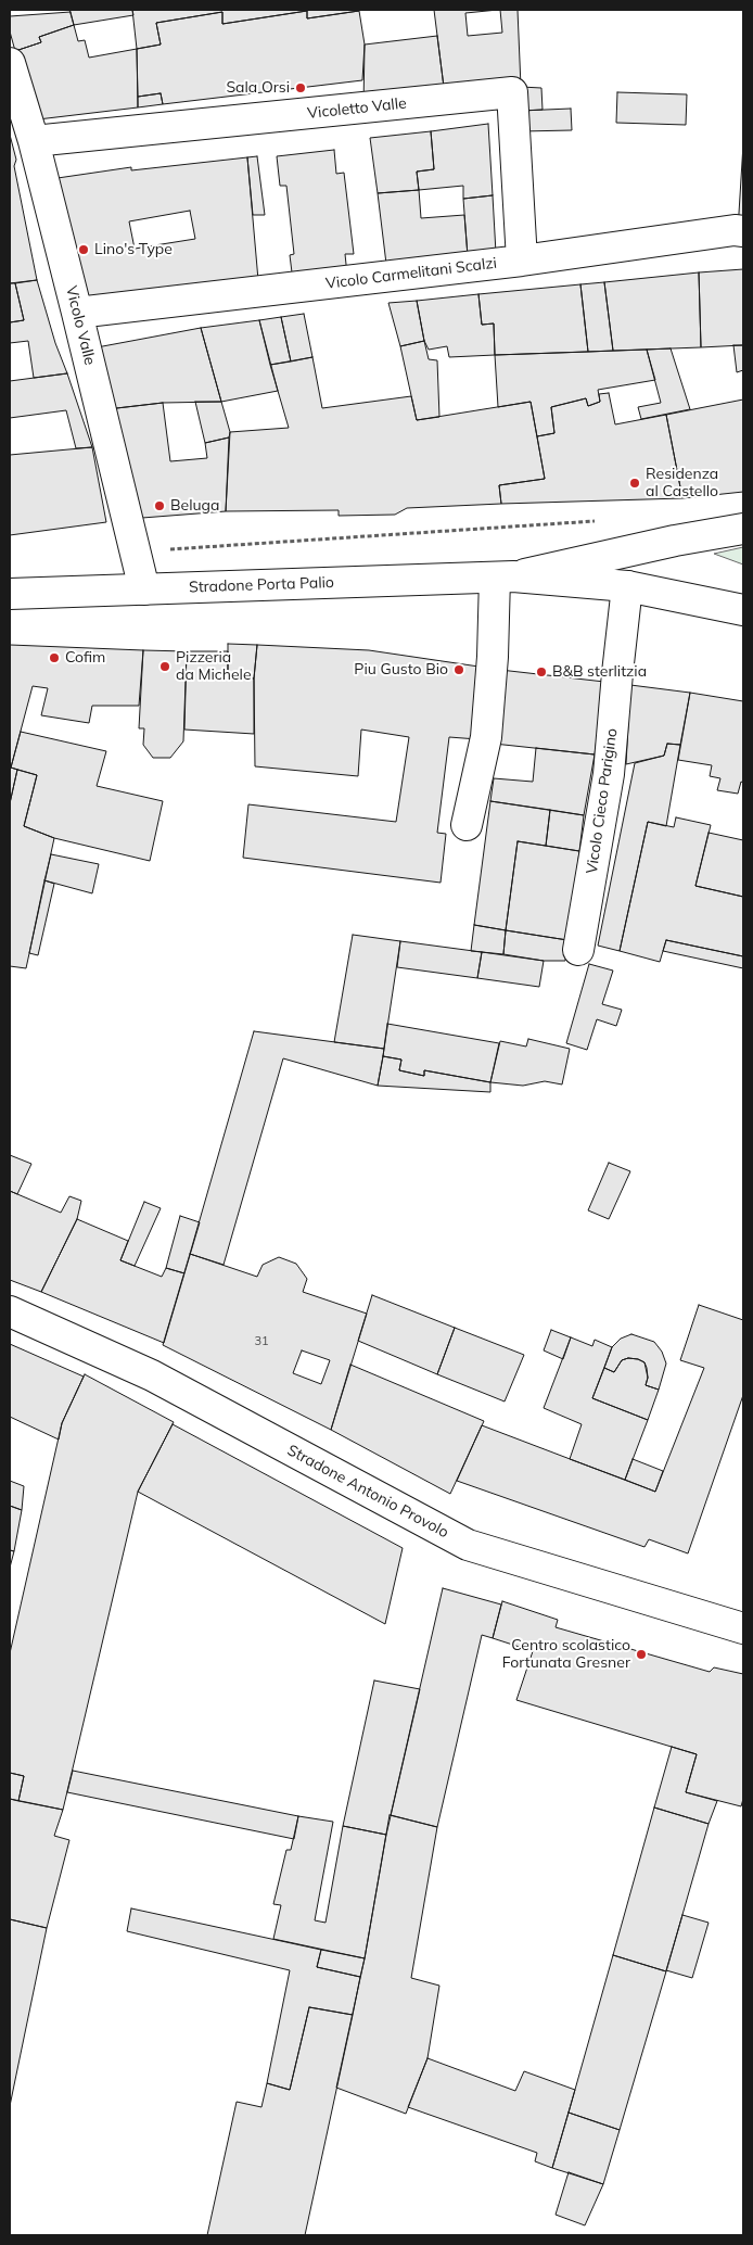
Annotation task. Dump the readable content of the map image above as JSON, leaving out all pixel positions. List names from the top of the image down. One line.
{"streets":{"street":["Vicoletto Valle","Vicolo Carmelitani Scalzi","Vicolo Valle","Stradone Porta Palio","Vicolo Cieco Parigino","Stradone Antonio Provolo"]},"crossings":[["Vicoletto Valle","Vicolo Carmelitani Scalzi"],["Vicoletto Valle","Vicolo Valle"],["Vicolo Carmelitani Scalzi","Vicolo Valle"],["Vicolo Valle","Stradone Porta Palio"],["Stradone Porta Palio","Vicolo Cieco Parigino"]],"places":["Sala Orsi","Lino's Type","Residenza al Castello","Beluga","Cofim","Pizzeria da Michele","Piu Gusto Bio","B&B sterlitzia","Centro scolastico Fortunata Gresner"],"house_numbers":["31"]}
